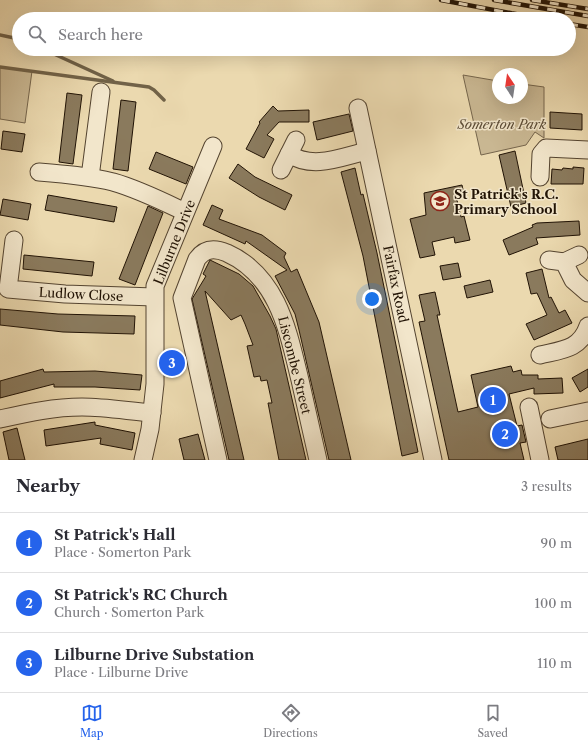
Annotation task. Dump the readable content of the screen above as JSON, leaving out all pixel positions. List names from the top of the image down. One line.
{"streets":{"street":["Lilburne Drive","Fairfax Road","Ludlow Close","Liscombe Street"]},"crossings":[["Lilburne Drive","Ludlow Close"]],"parks":["Somerton Park"],"places":{"school or university":["St Patrick's R.C. Primary School"]},"north":"top","page":{"search":"Search here","pins":["3","1","2"],"heading":["Nearby","3 results"],"list":[{"mark":"1","name":"St Patrick's Hall","note":"Place · Somerton Park","value":"90 m"},{"mark":"2","name":"St Patrick's RC Church","note":"Church · Somerton Park","value":"100 m"},{"mark":"3","name":"Lilburne Drive Substation","note":"Place · Lilburne Drive","value":"110 m"}],"nav":["Map","Directions","Saved"]}}
